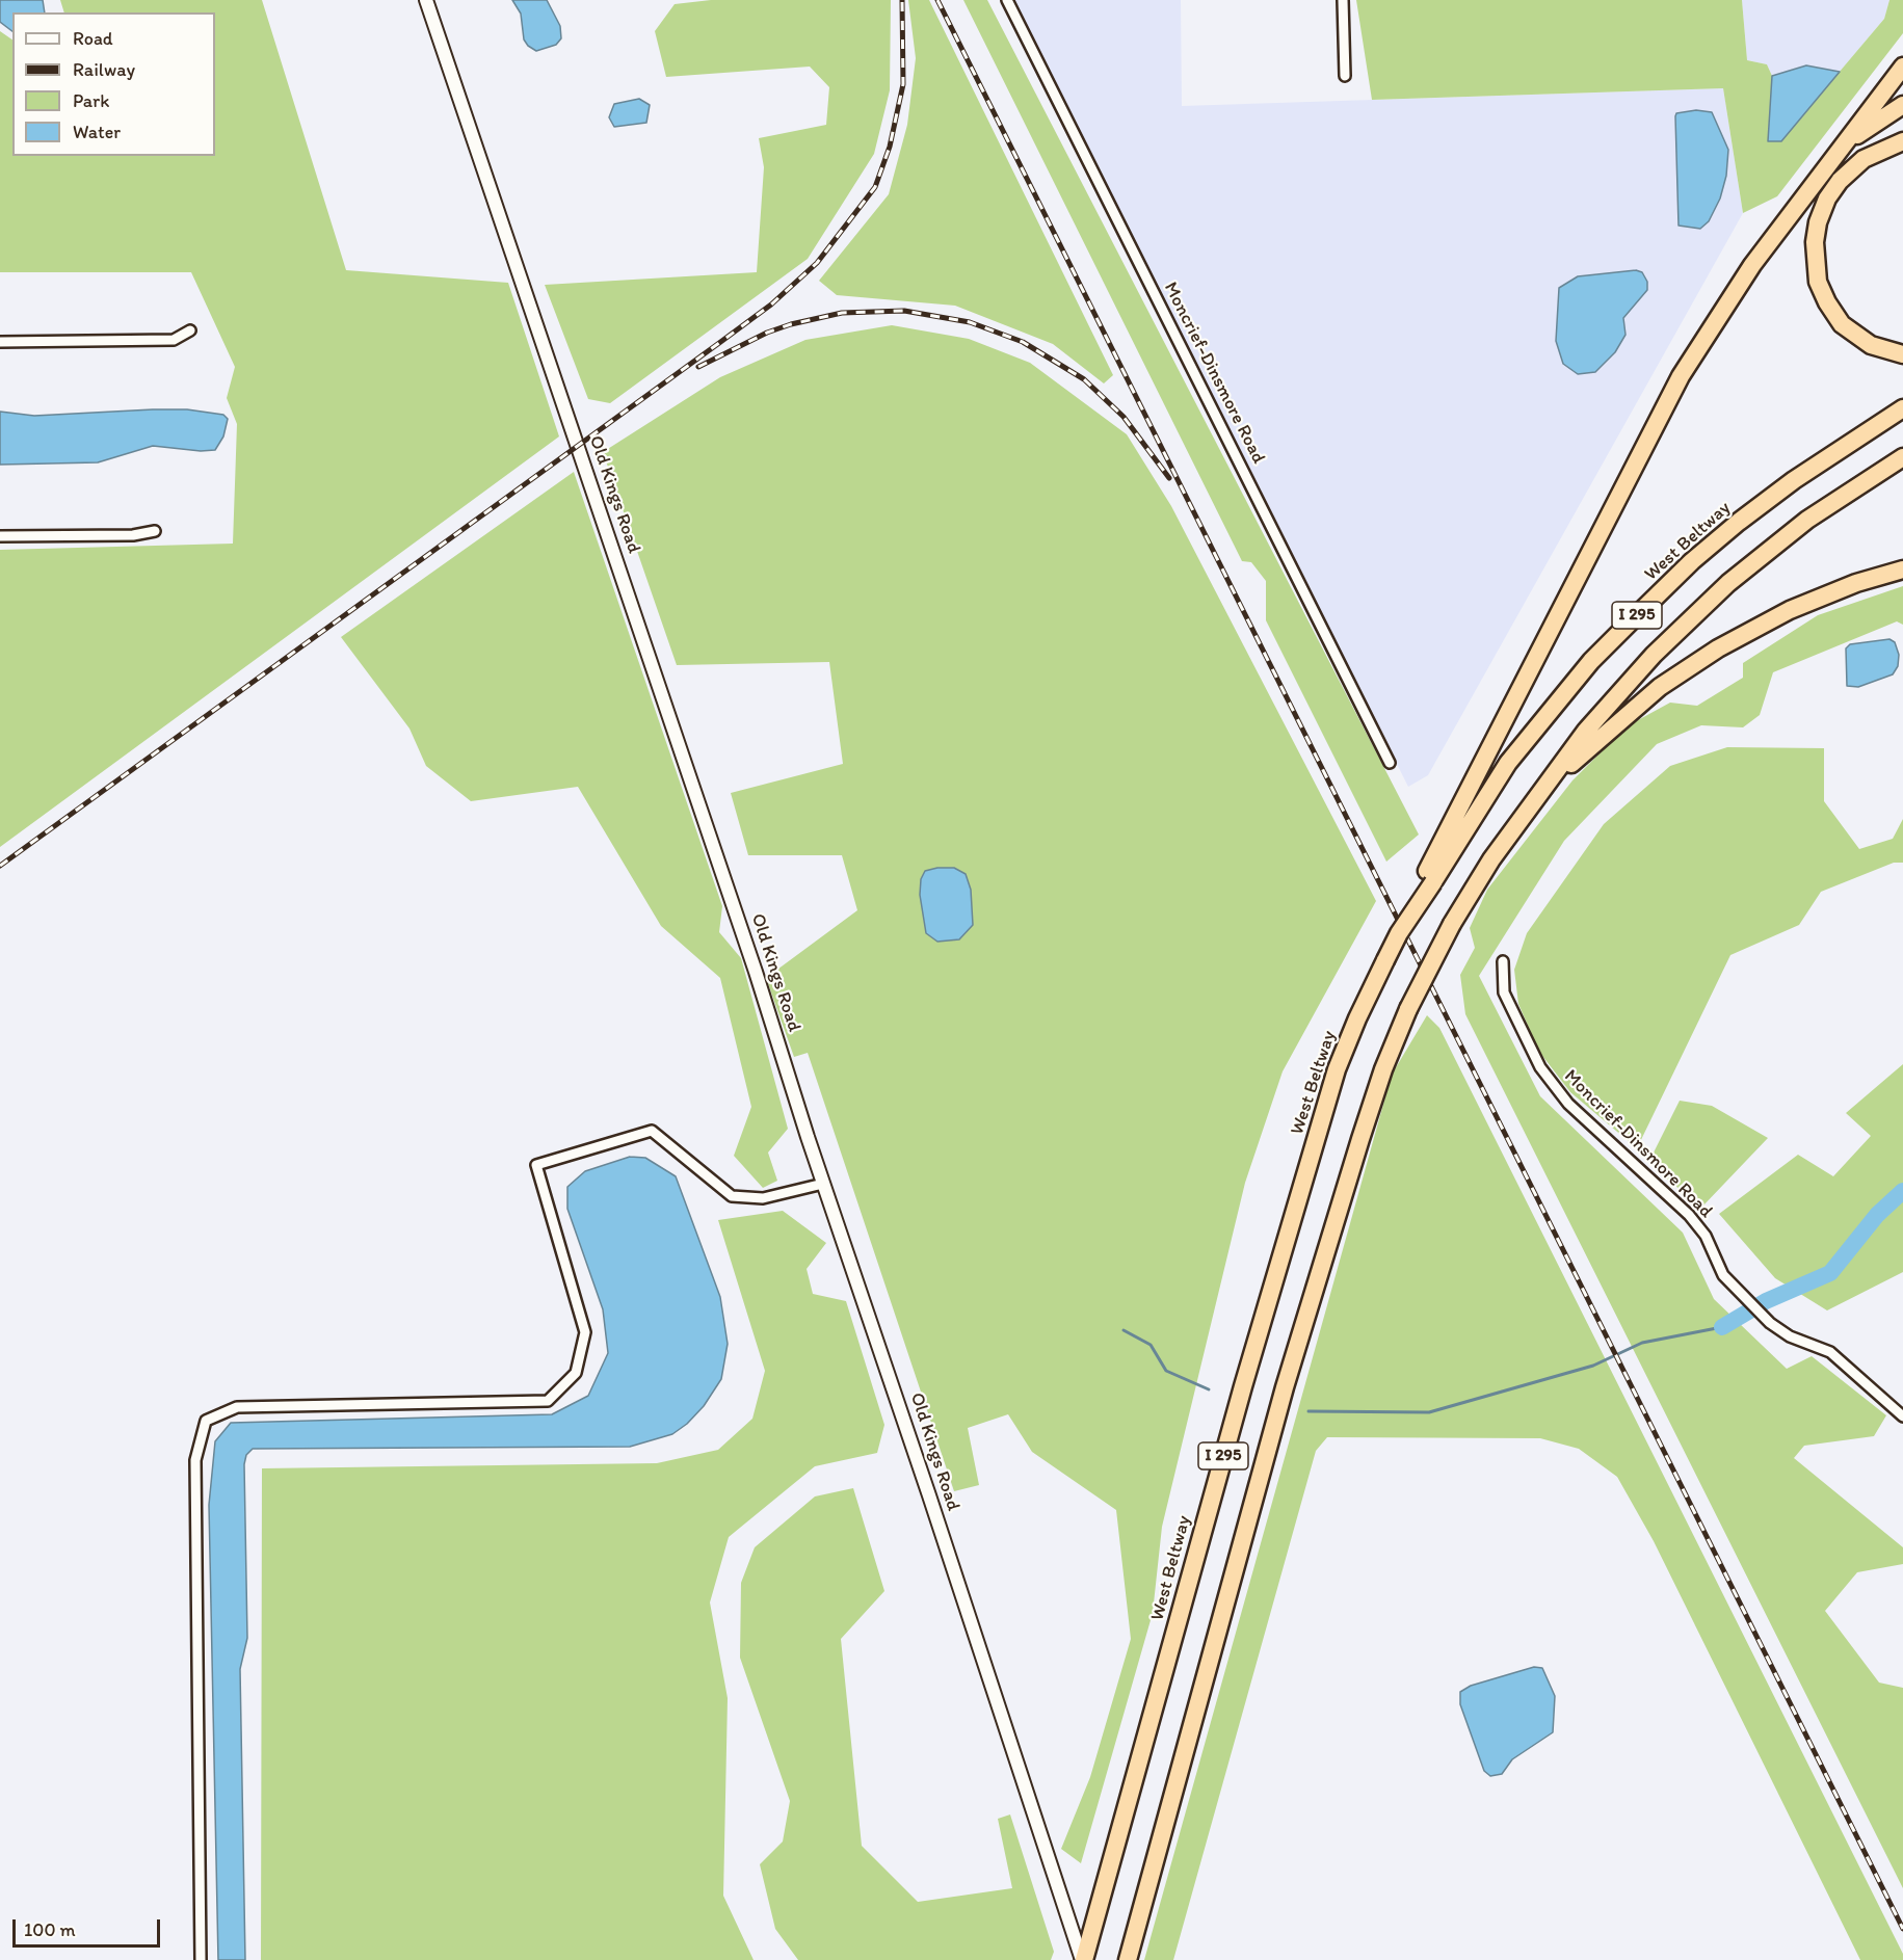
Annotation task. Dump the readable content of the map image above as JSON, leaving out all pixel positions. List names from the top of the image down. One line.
{"streets":{"highway":["West Beltway","I 295"],"street":["Moncrief-Dinsmore Road","Old Kings Road"]},"crossings":[["Old Kings Road","West Beltway"]],"legend":["Road","Railway","Park","Water"],"scale_bar":"100 m"}
